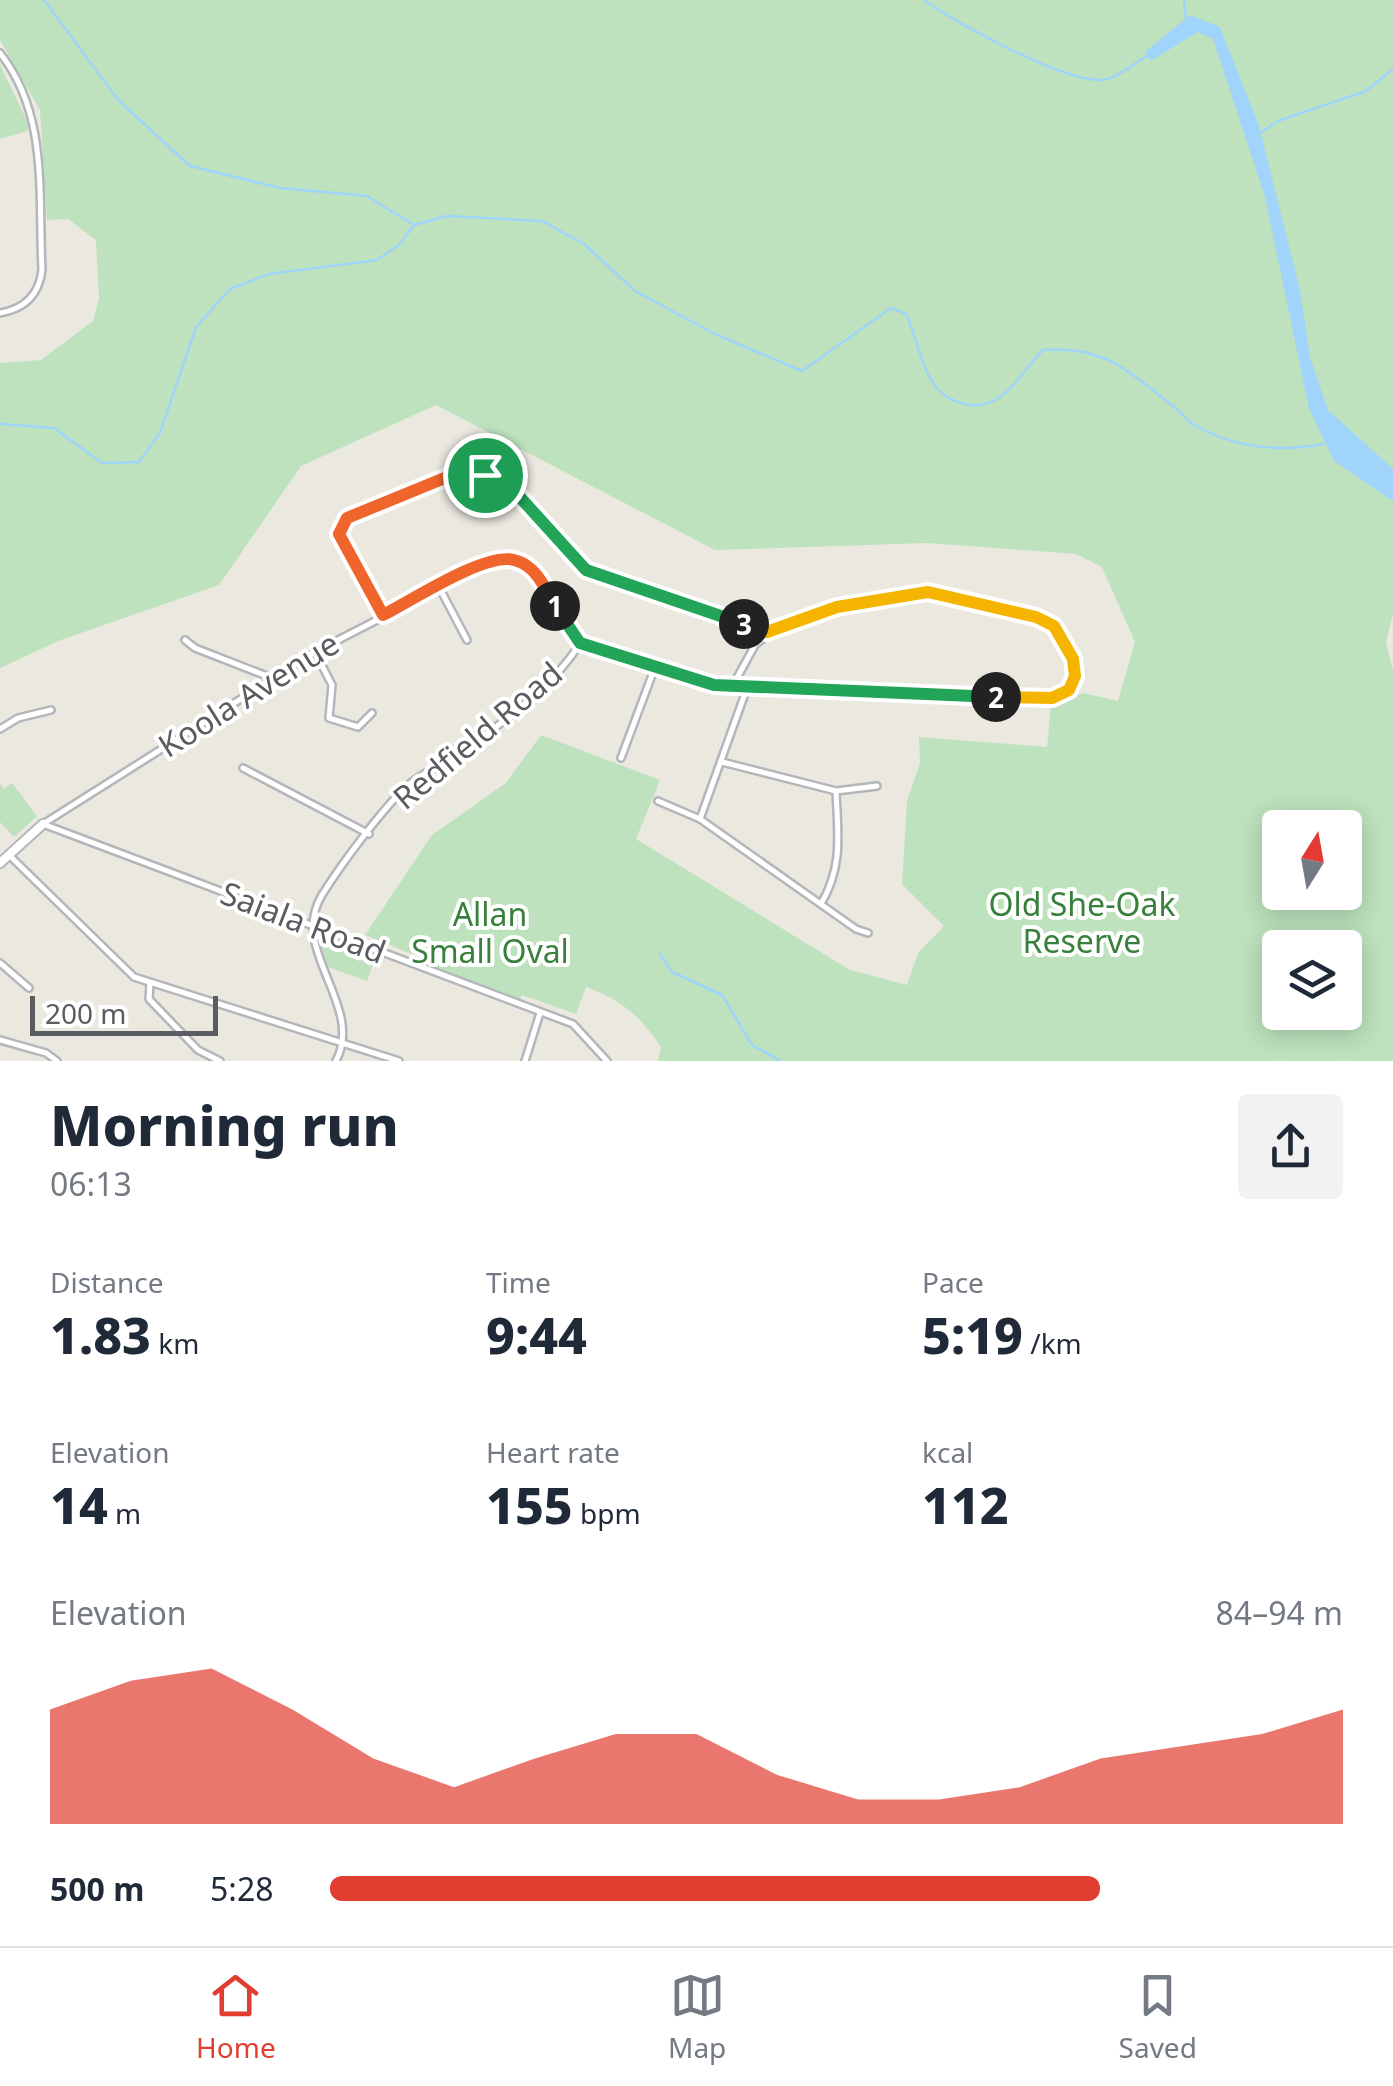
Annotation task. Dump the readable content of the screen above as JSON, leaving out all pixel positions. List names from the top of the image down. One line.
{"streets":{"street":["Koola Avenue","Redfield Road","Saiala Road"]},"crossings":[["Koola Avenue","Redfield Road"],["Koola Avenue","Saiala Road"],["Redfield Road","Saiala Road"]],"parks":["Old She-Oak Reserve","Allan Small Oval"],"scale_bar":"200 m","north":"top","page":{"pins":["1","3","2"],"scale":"200 m","heading":["Morning run","06:13"],"stats":[["Distance","1.83 km"],["Time","9:44"],["Pace","5:19 /km"],["Elevation","14 m"],["Heart rate","155 bpm"],["kcal","112"]],"chart":["Elevation","84–94 m"],"list":[{"name":"500 m","note":"5:28"}],"tabs":["Home","Map","Saved"]}}
